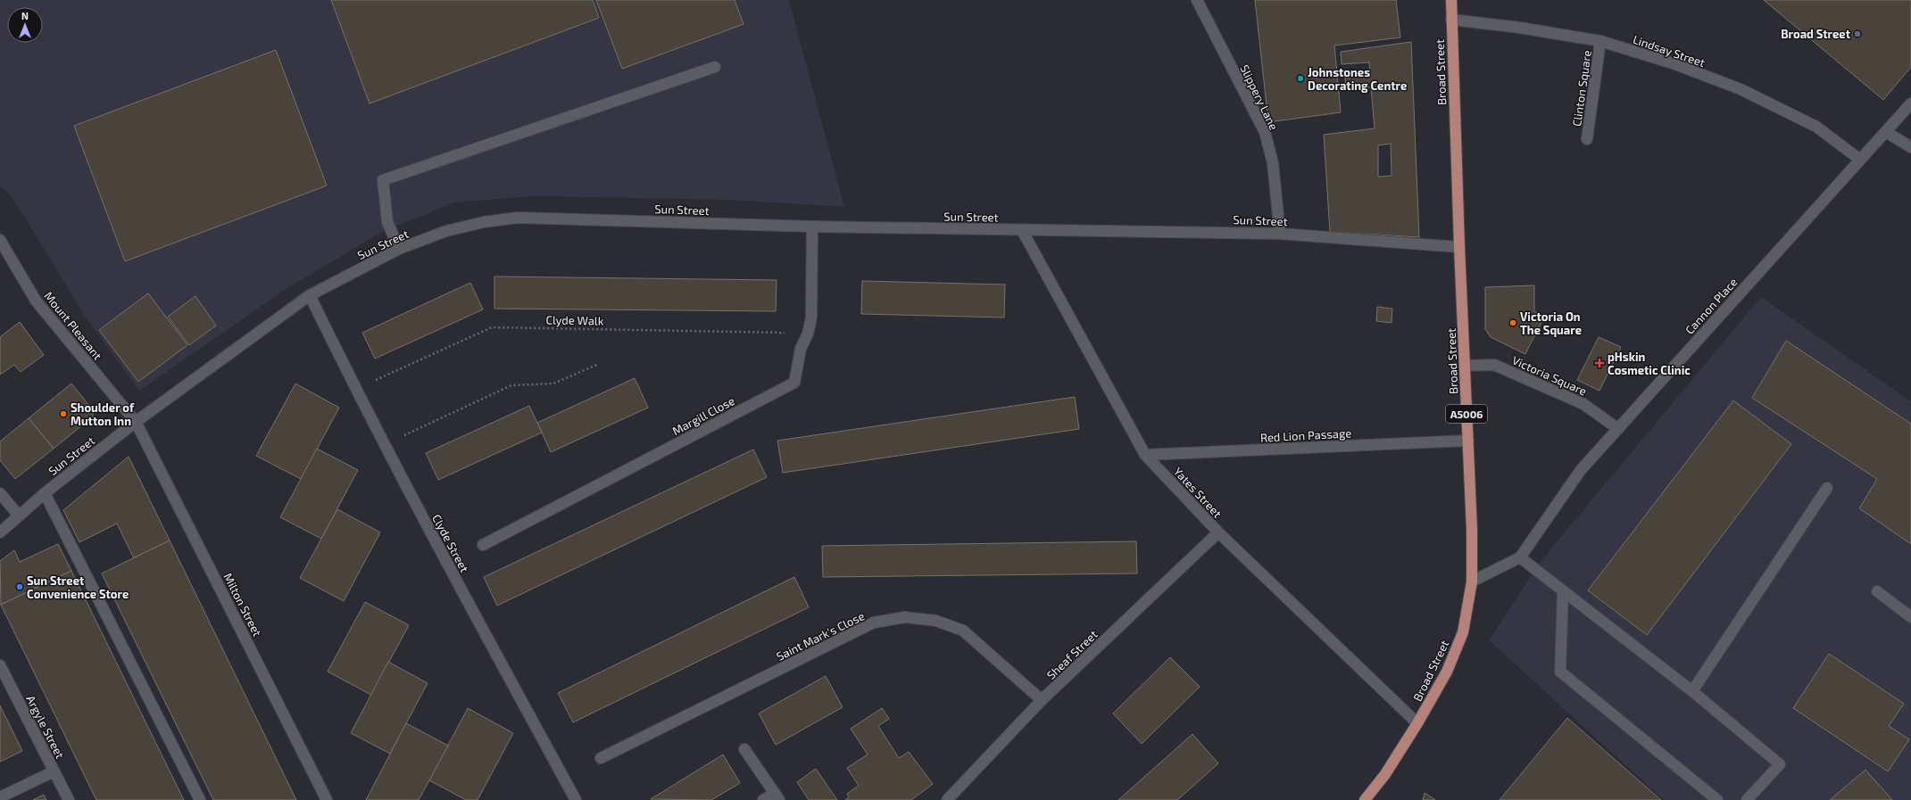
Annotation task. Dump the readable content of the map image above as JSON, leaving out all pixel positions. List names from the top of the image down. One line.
{"streets":{"main road":["Broad Street","A5006"],"street":["Lindsay Street","Clinton Square","Slippery Lane","Sun Street","Cannon Place","Mount Pleasant","Victoria Square","Margill Close","Red Lion Passage","Yates Street","Clyde Street","Milton Street","Saint Mark's Close","Sheaf Street","Argyle Street"],"path":["Clyde Walk"]},"crossings":[["Lindsay Street","Broad Street"],["Lindsay Street","Clinton Square"],["Lindsay Street","Cannon Place"],["Broad Street","Sun Street"],["Broad Street","Cannon Place"],["Broad Street","Victoria Square"],["Broad Street","Red Lion Passage"],["Broad Street","Yates Street"],["Slippery Lane","Sun Street"],["Sun Street","Mount Pleasant"],["Sun Street","Margill Close"],["Sun Street","Yates Street"],["Sun Street","Clyde Street"],["Sun Street","Milton Street"],["Cannon Place","Victoria Square"],["Clyde Walk","Margill Close"],["Clyde Walk","Clyde Street"],["Mount Pleasant","Milton Street"],["Red Lion Passage","Yates Street"],["Yates Street","Sheaf Street"],["Saint Mark's Close","Sheaf Street"]],"places":{"other":["Broad Street","Johnstones Decorating Centre","Victoria On The Square","Shoulder of Mutton Inn","Sun Street Convenience Store"],"health":["pHskin Cosmetic Clinic"]},"north":"top"}
